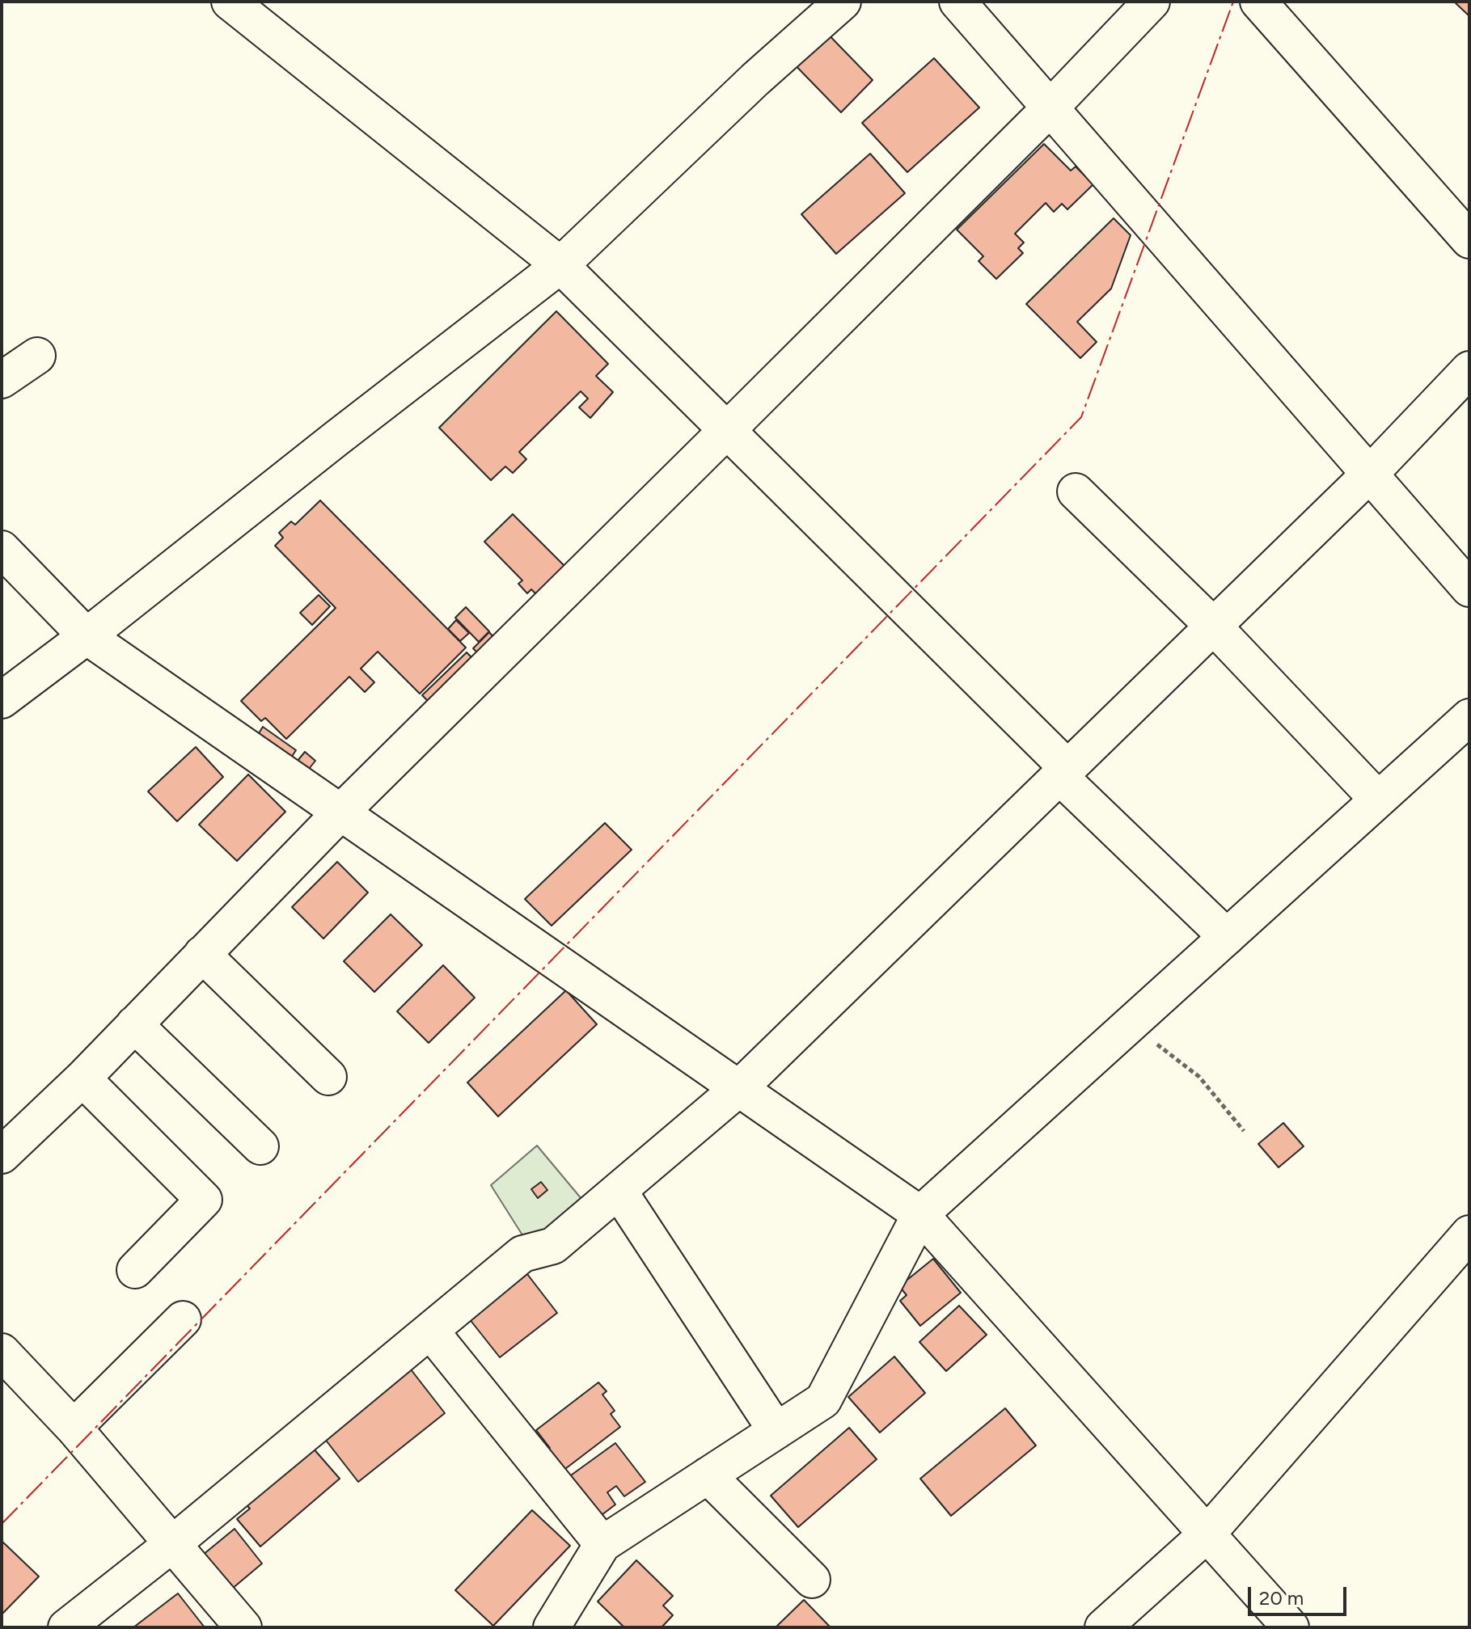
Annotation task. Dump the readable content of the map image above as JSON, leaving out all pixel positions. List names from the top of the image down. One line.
{"scale_bar":"20 m"}
